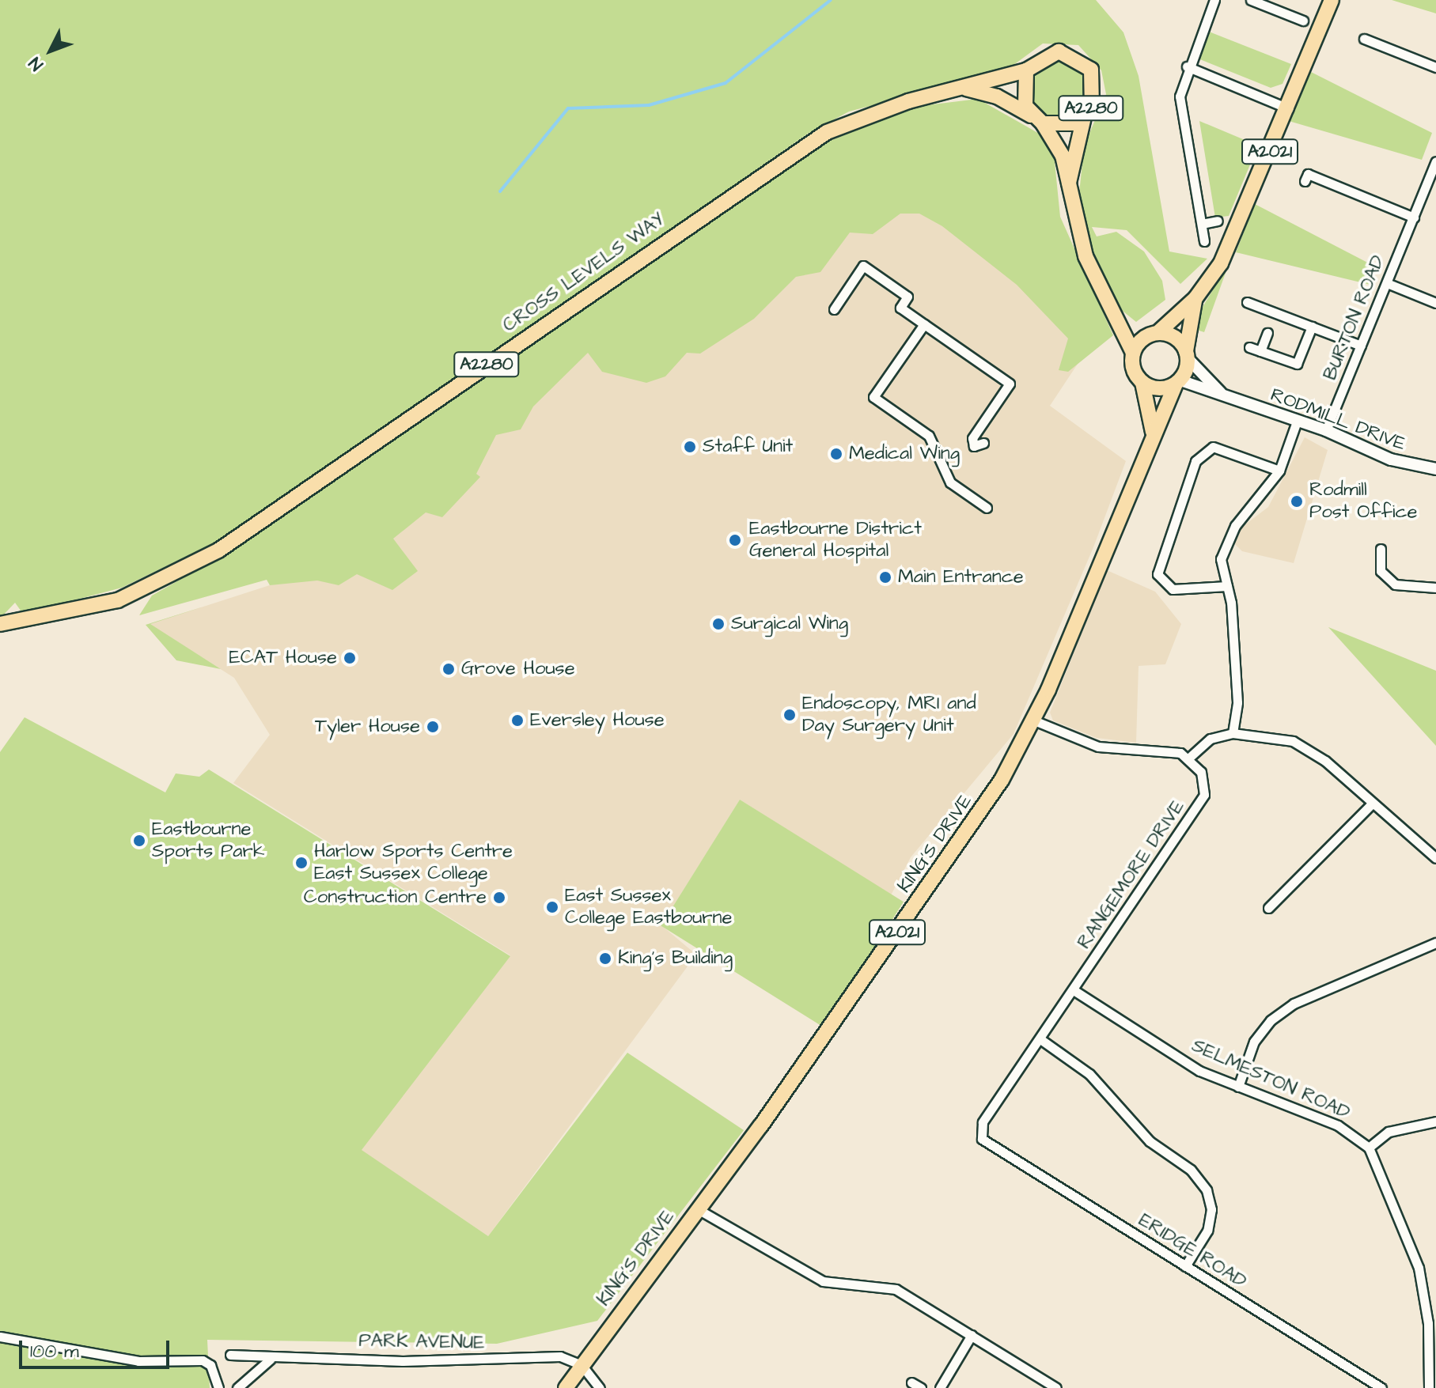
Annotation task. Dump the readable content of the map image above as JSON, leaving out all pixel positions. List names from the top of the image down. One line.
{"streets":{"main road":["A2280","A2021","CROSS LEVELS WAY","KING'S DRIVE"],"street":["BURTON ROAD","RODMILL DRIVE","RANGEMORE DRIVE","SELMESTON ROAD","ERIDGE ROAD","PARK AVENUE"]},"crossings":[["A2280","CROSS LEVELS WAY"],["A2021","CROSS LEVELS WAY"],["A2021","RODMILL DRIVE"],["A2021","KING'S DRIVE"],["CROSS LEVELS WAY","RODMILL DRIVE"],["BURTON ROAD","RODMILL DRIVE"],["KING'S DRIVE","PARK AVENUE"],["RANGEMORE DRIVE","SELMESTON ROAD"],["RANGEMORE DRIVE","ERIDGE ROAD"]],"places":["Staff Unit","Medical Wing","Rodmill Post Office","Eastbourne District General Hospital","Main Entrance","Surgical Wing","ECAT House","Grove House","Endoscopy, MRI and Day Surgery Unit","Eversley House","Tyler House","Eastbourne Sports Park","Harlow Sports Centre East Sussex College","Construction Centre","East Sussex College Eastbourne","King's Building"],"scale_bar":"100 m","north":"bottom left"}
